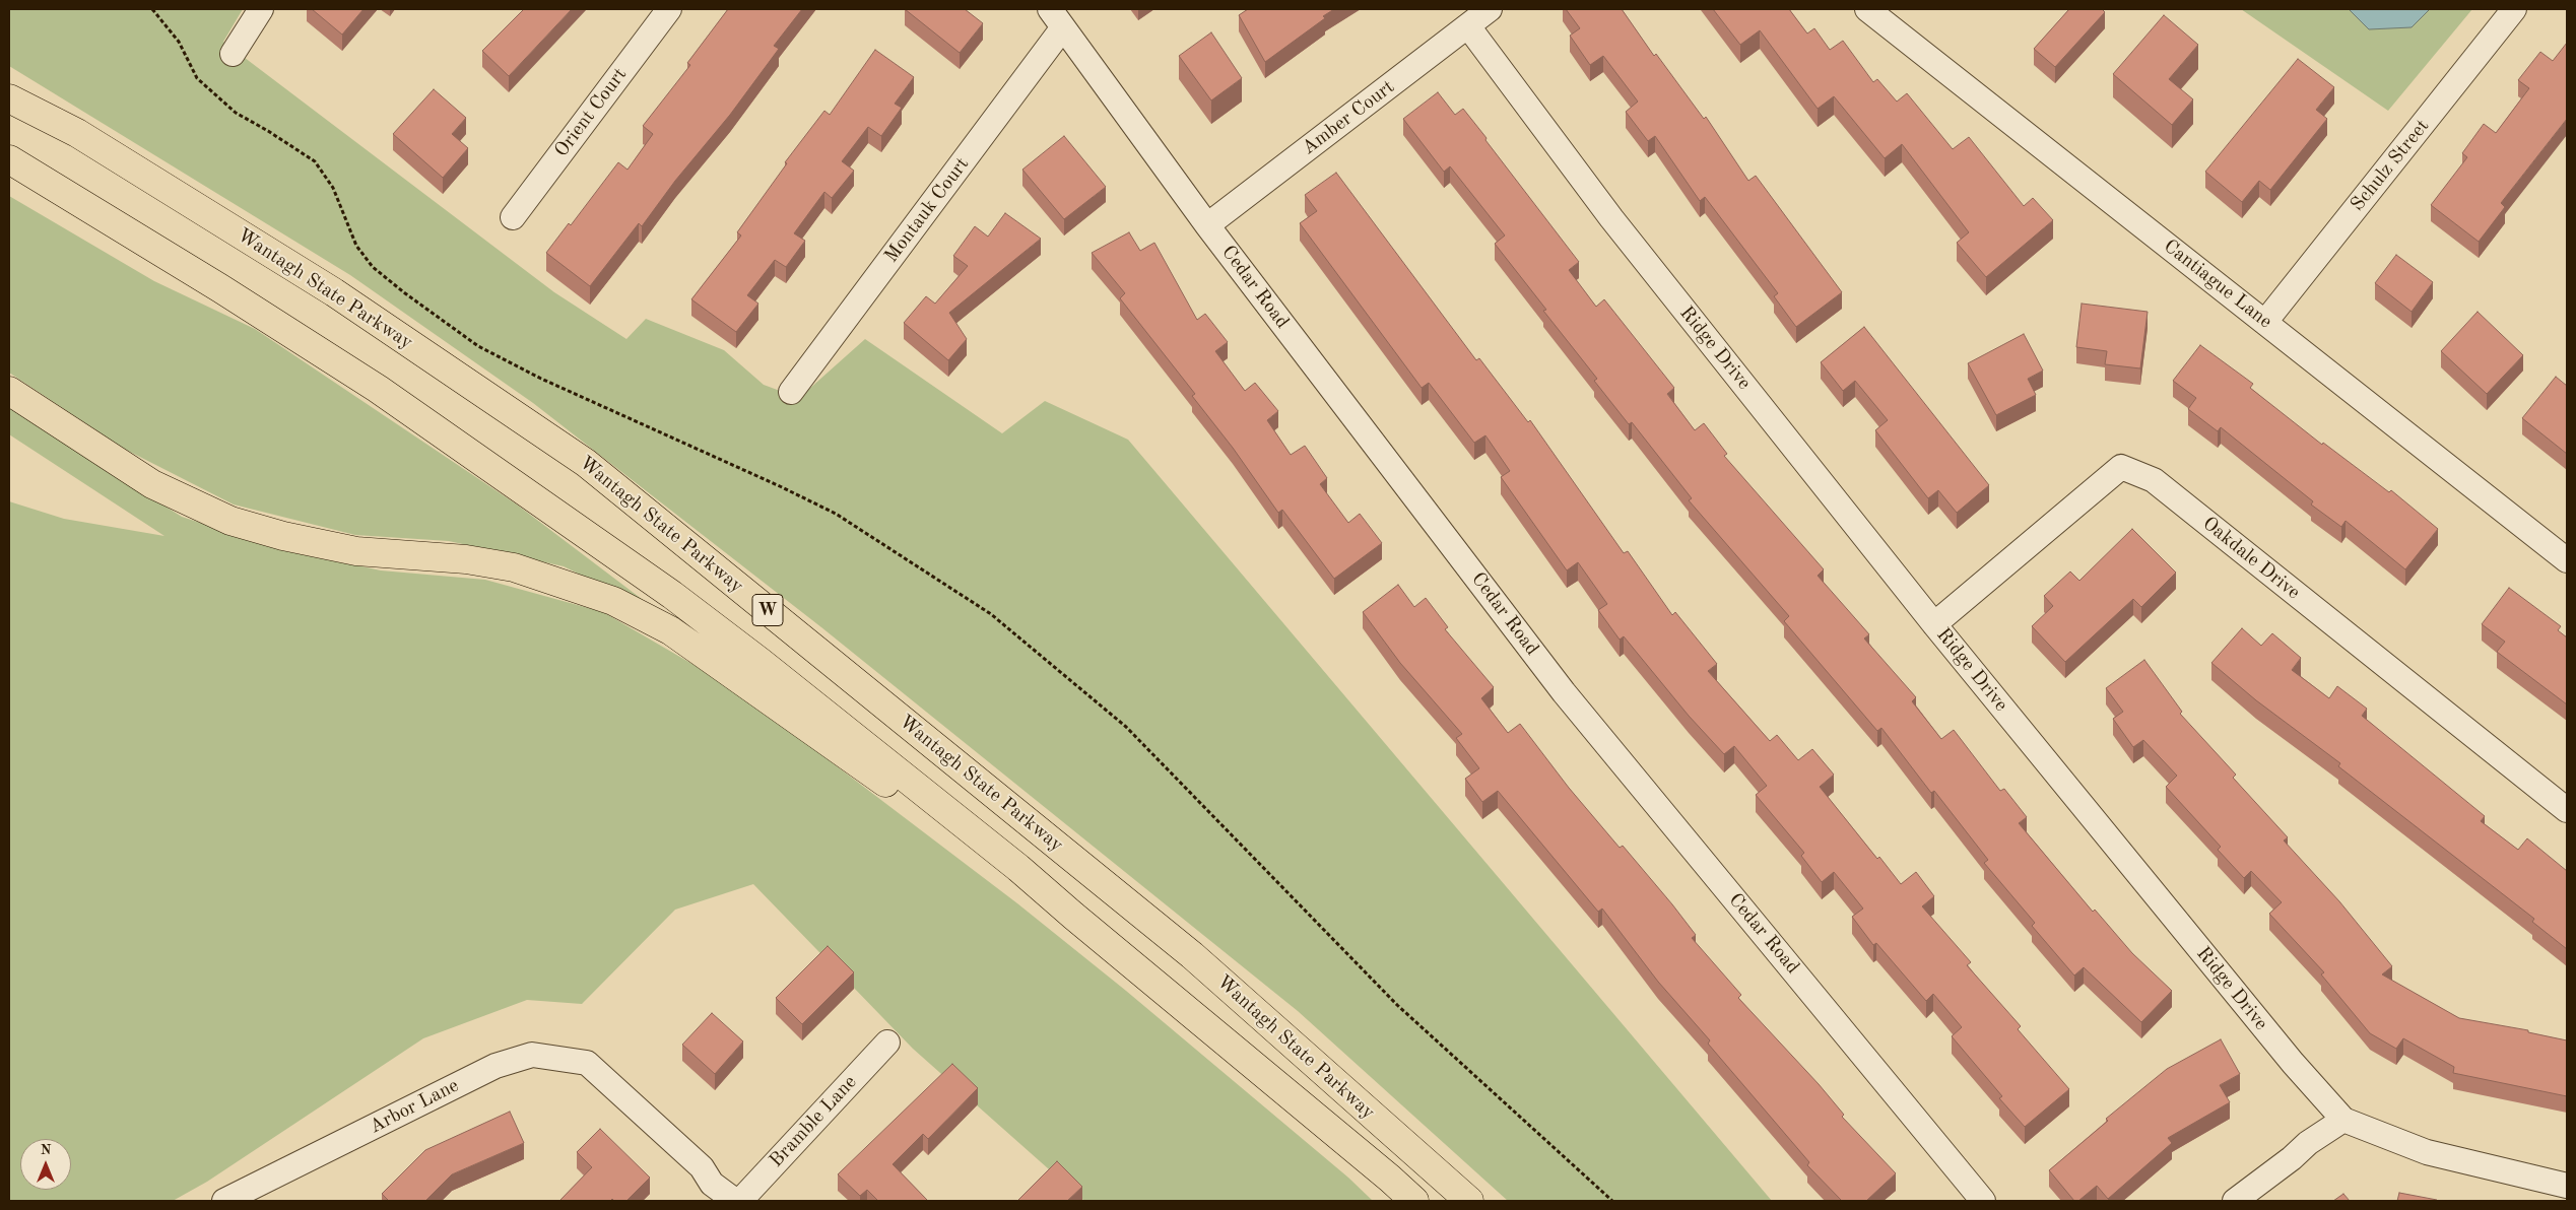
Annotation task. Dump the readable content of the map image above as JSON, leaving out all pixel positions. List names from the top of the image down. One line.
{"streets":{"highway":["Wantagh State Parkway","W"],"street":["Orient Court","Amber Court","Schulz Street","Montauk Court","Cantiague Lane","Cedar Road","Ridge Drive","Oakdale Drive","Arbor Lane","Bramble Lane"]},"crossings":[["Amber Court","Cedar Road"],["Amber Court","Ridge Drive"],["Schulz Street","Cantiague Lane"],["Montauk Court","Cedar Road"],["Ridge Drive","Oakdale Drive"]],"north":"top"}
